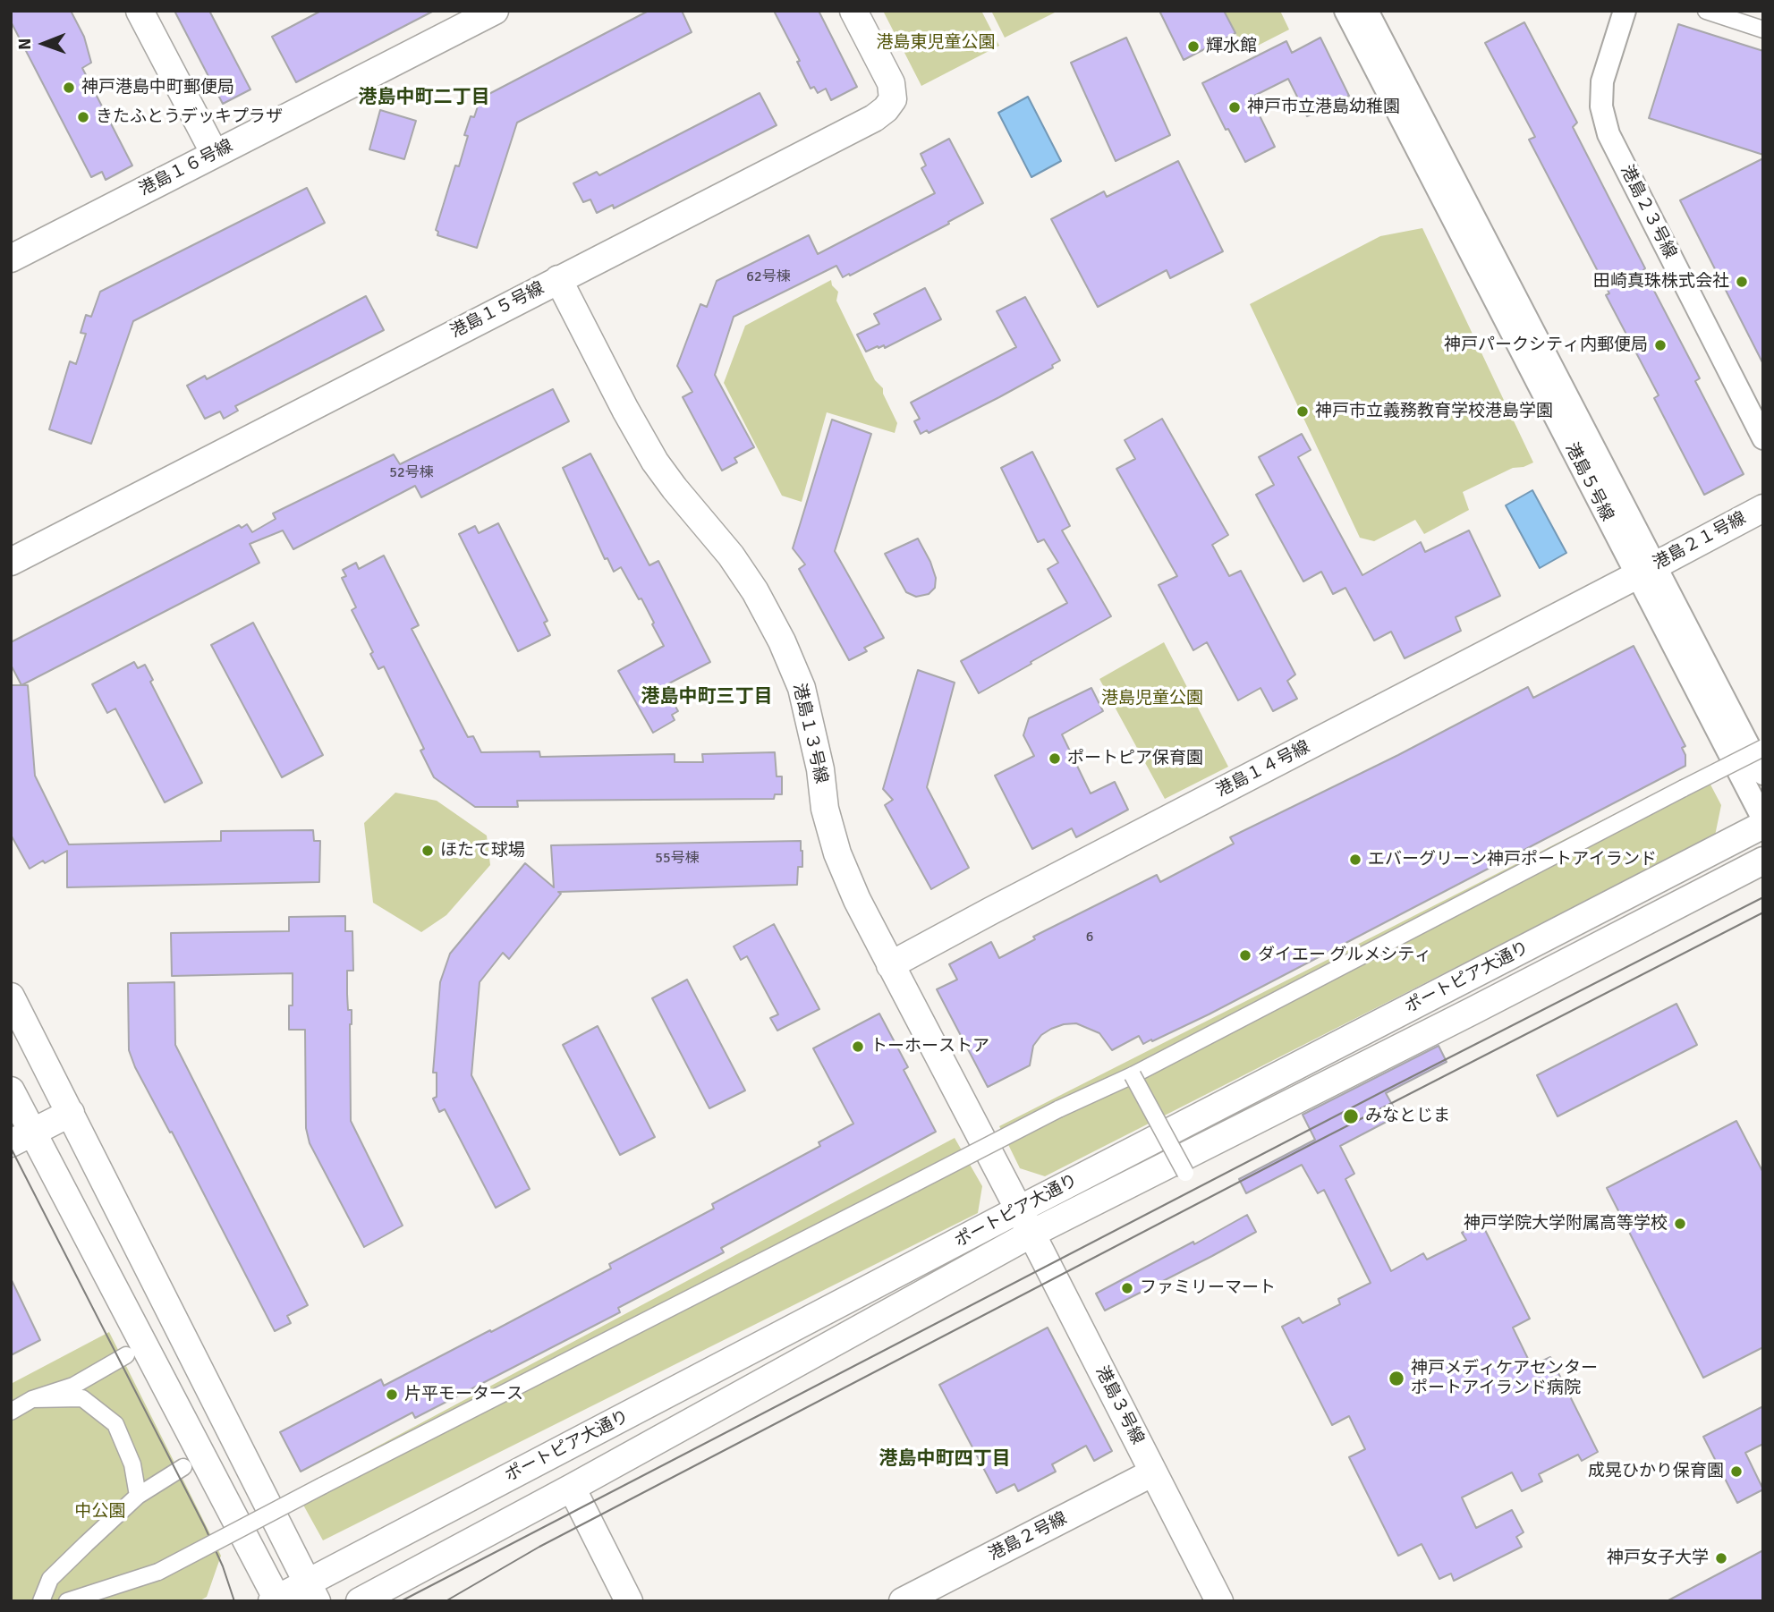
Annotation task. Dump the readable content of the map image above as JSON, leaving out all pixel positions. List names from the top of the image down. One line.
{"streets":{"street":["港島１６号線","港島２３号線","港島１５号線","港島５号線","港島２１号線","港島１３号線","港島１４号線","ポートピア大通り","港島３号線","港島２号線"]},"crossings":[["港島１５号線","港島１３号線"],["港島５号線","港島２１号線"],["港島５号線","港島１４号線"],["港島２１号線","港島１４号線"],["港島１３号線","港島１４号線"],["港島１３号線","ポートピア大通り"],["港島１３号線","港島３号線"],["ポートピア大通り","港島３号線"],["港島３号線","港島２号線"]],"districts":["港島中町二丁目","港島中町三丁目","港島中町四丁目"],"parks":["港島東児童公園","港島児童公園","中公園"],"places":["輝水館","神戸港島中町郵便局","神戸市立港島幼稚園","きたふとうデッキプラザ","田崎真珠株式会社","神戸パークシティ内郵便局","神戸市立義務教育学校港島学園","ポートピア保育園","ほたて球場","エバーグリーン神戸ポートアイランド","ダイエー グルメシティ","トーホーストア","みなとじま","神戸学院大学附属高等学校","ファミリーマート","神戸メディケアセンター ポートアイランド病院","片平モータース","成晃ひかり保育園","神戸女子大学"],"house_numbers":["62号棟","52号棟","55号棟","6"],"north":"left"}
